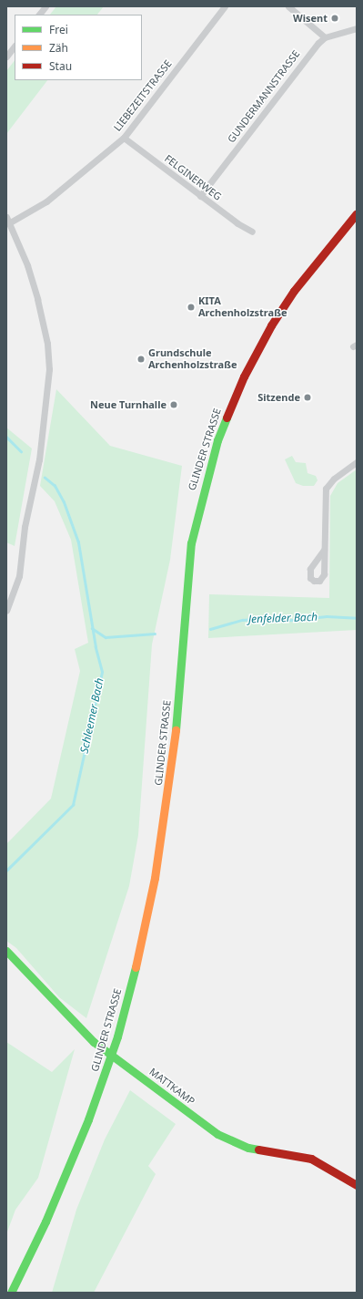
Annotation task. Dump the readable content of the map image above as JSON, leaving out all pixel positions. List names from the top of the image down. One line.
{"streets":{"main road":["GLINDER STRASSE","MATTKAMP"],"street":["LIEBEZEITSTRASSE","GUNDERMANNSTRASSE","FELGINERWEG"]},"crossings":[["LIEBEZEITSTRASSE","FELGINERWEG"],["GUNDERMANNSTRASSE","FELGINERWEG"],["GLINDER STRASSE","MATTKAMP"]],"water":["Jenfelder Bach","Schleemer Bach"],"places":["Wisent","KITA Archenholzstraße","Grundschule Archenholzstraße","Sitzende","Neue Turnhalle"],"legend":["Frei","Zäh","Stau"]}
